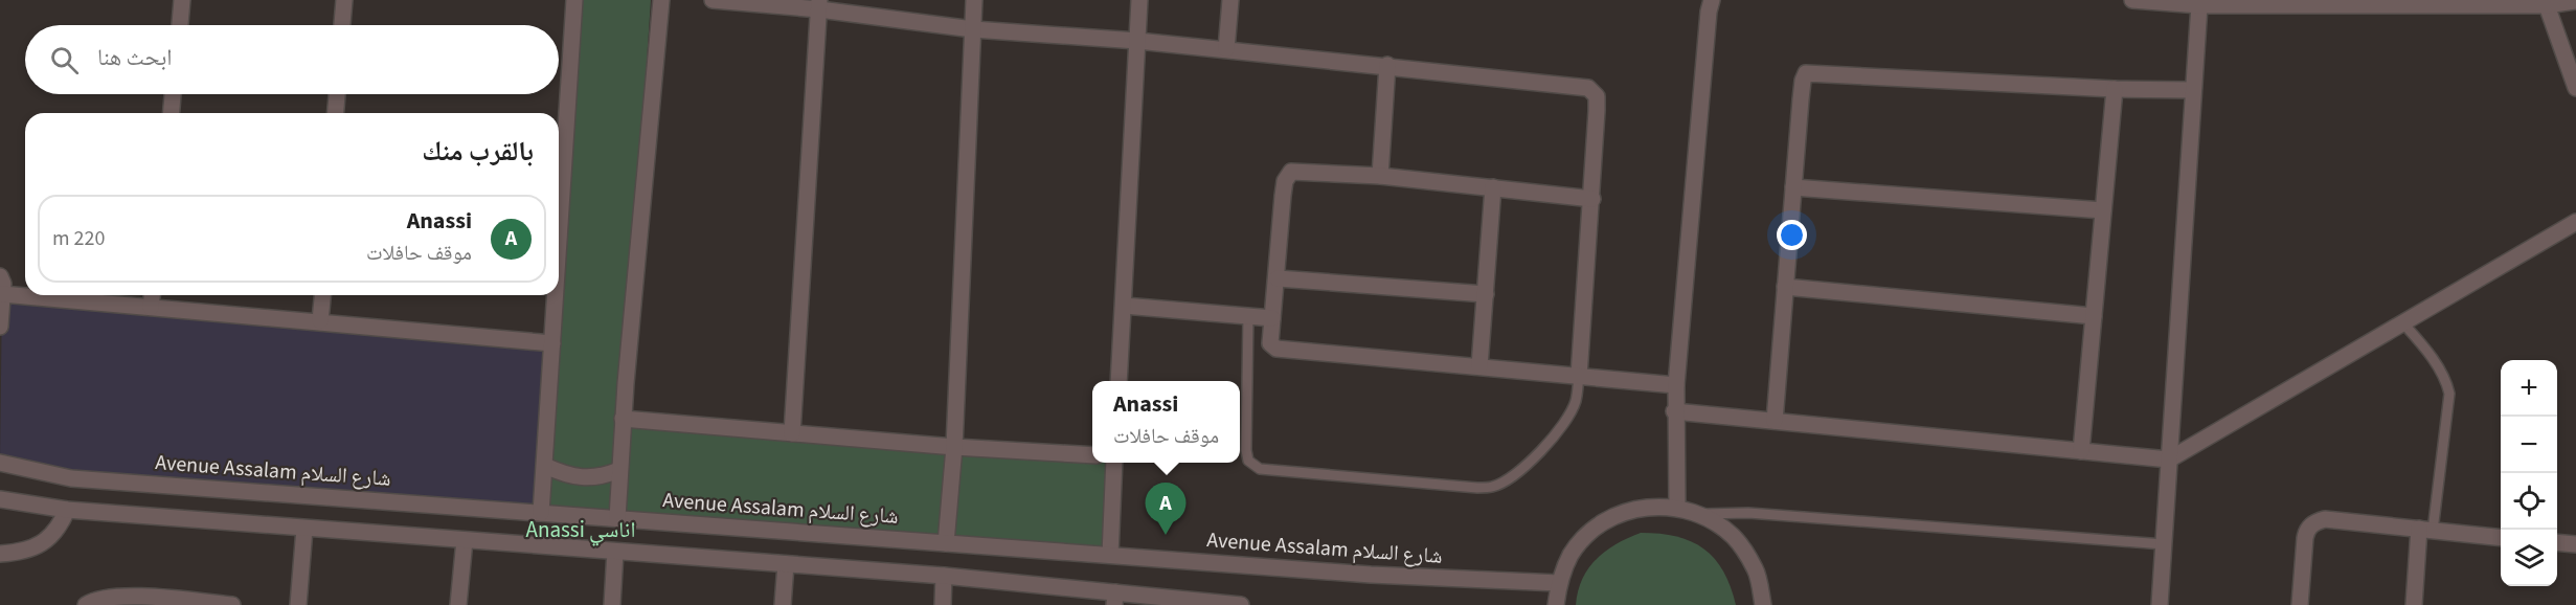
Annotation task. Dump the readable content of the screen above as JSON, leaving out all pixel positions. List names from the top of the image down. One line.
{"streets":{"street":["Avenue Assalam شارع السلام"]},"districts":["Anassi اناسي"],"page":{"search":"ابحث هنا","heading":"بالقرب منك","list":[{"mark":"A","name":"Anassi","note":"موقف حافلات","value":"220 m"}],"map_buttons":["+","−"],"popup":["Anassi","موقف حافلات"],"pins":"A"}}
